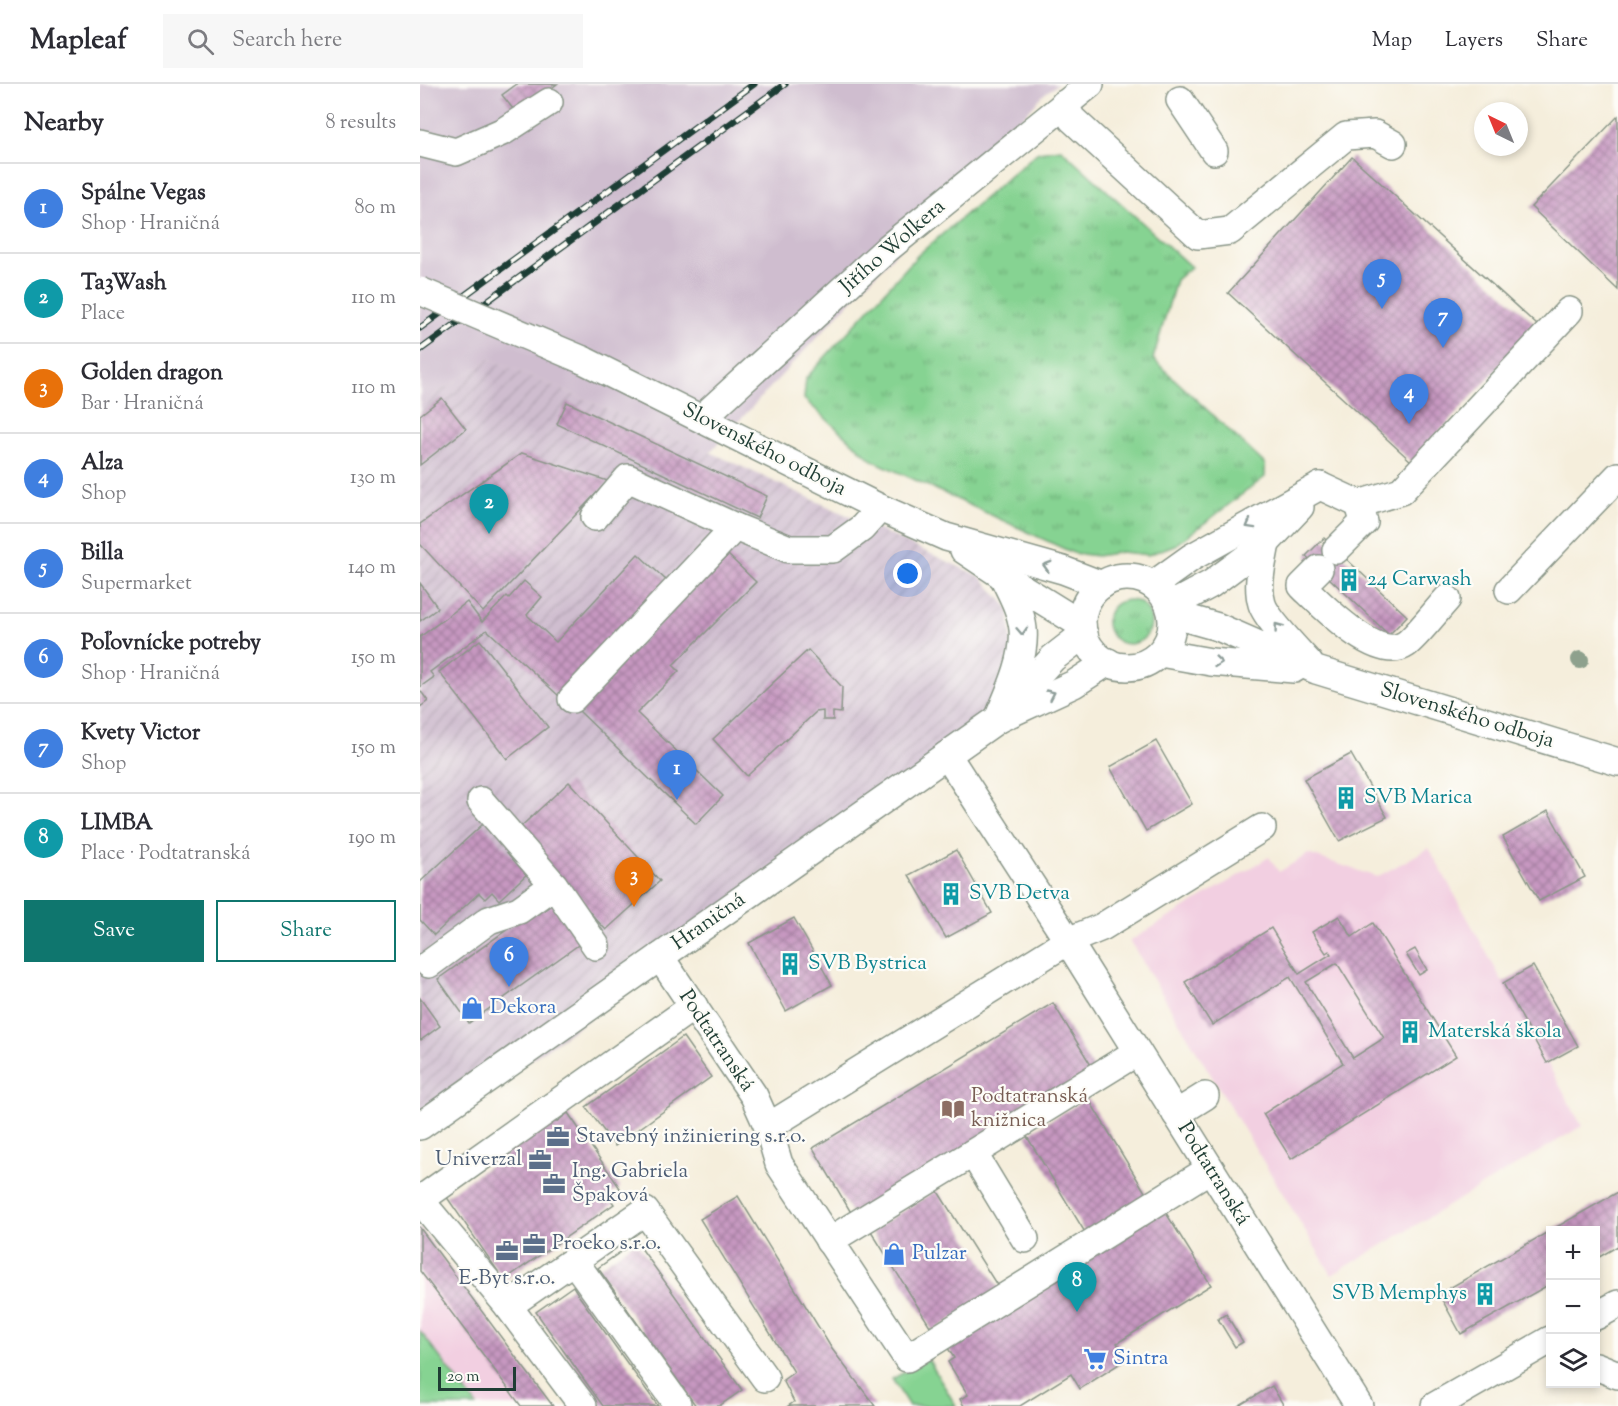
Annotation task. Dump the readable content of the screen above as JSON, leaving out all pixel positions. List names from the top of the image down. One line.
{"streets":{"street":["Jiřího Wolkera","Slovenského odboja","Hraničná","Podtatranská"]},"crossings":[["Jiřího Wolkera","Slovenského odboja"],["Slovenského odboja","Hraničná"],["Hraničná","Podtatranská"]],"places":{"building":["24 Carwash","SVB Marica","SVB Detva","SVB Bystrica","Materská škola","SVB Memphys"],"shop":["Dekora","Pulzar"],"library":["Podtatranská knižnica"],"office":["Stavebný inžiniering s.r.o.","Univerzal","Ing. Gabriela Špaková","Proeko s.r.o.","E-Byt s.r.o."],"supermarket":["Sintra"]},"scale_bar":"20 m","north":"top left","page":{"header":"Mapleaf","search":"Search here","nav":["Map","Layers","Share"],"heading":["Nearby","8 results"],"list":[{"mark":"1","name":"Spálne Vegas","note":"Shop · Hraničná","value":"80 m"},{"mark":"2","name":"Ta3Wash","note":"Place","value":"110 m"},{"mark":"3","name":"Golden dragon","note":"Bar · Hraničná","value":"110 m"},{"mark":"4","name":"Alza","note":"Shop","value":"130 m"},{"mark":"5","name":"Billa","note":"Supermarket","value":"140 m"},{"mark":"6","name":"Poľovnícke potreby","note":"Shop · Hraničná","value":"150 m"},{"mark":"7","name":"Kvety Victor","note":"Shop","value":"150 m"},{"mark":"8","name":"LIMBA","note":"Place · Podtatranská","value":"190 m"}],"pins":["5","7","4","2","1","3","6","8"],"buttons":["Save","Share"],"map_buttons":["+","−"],"scale":"20 m"}}
